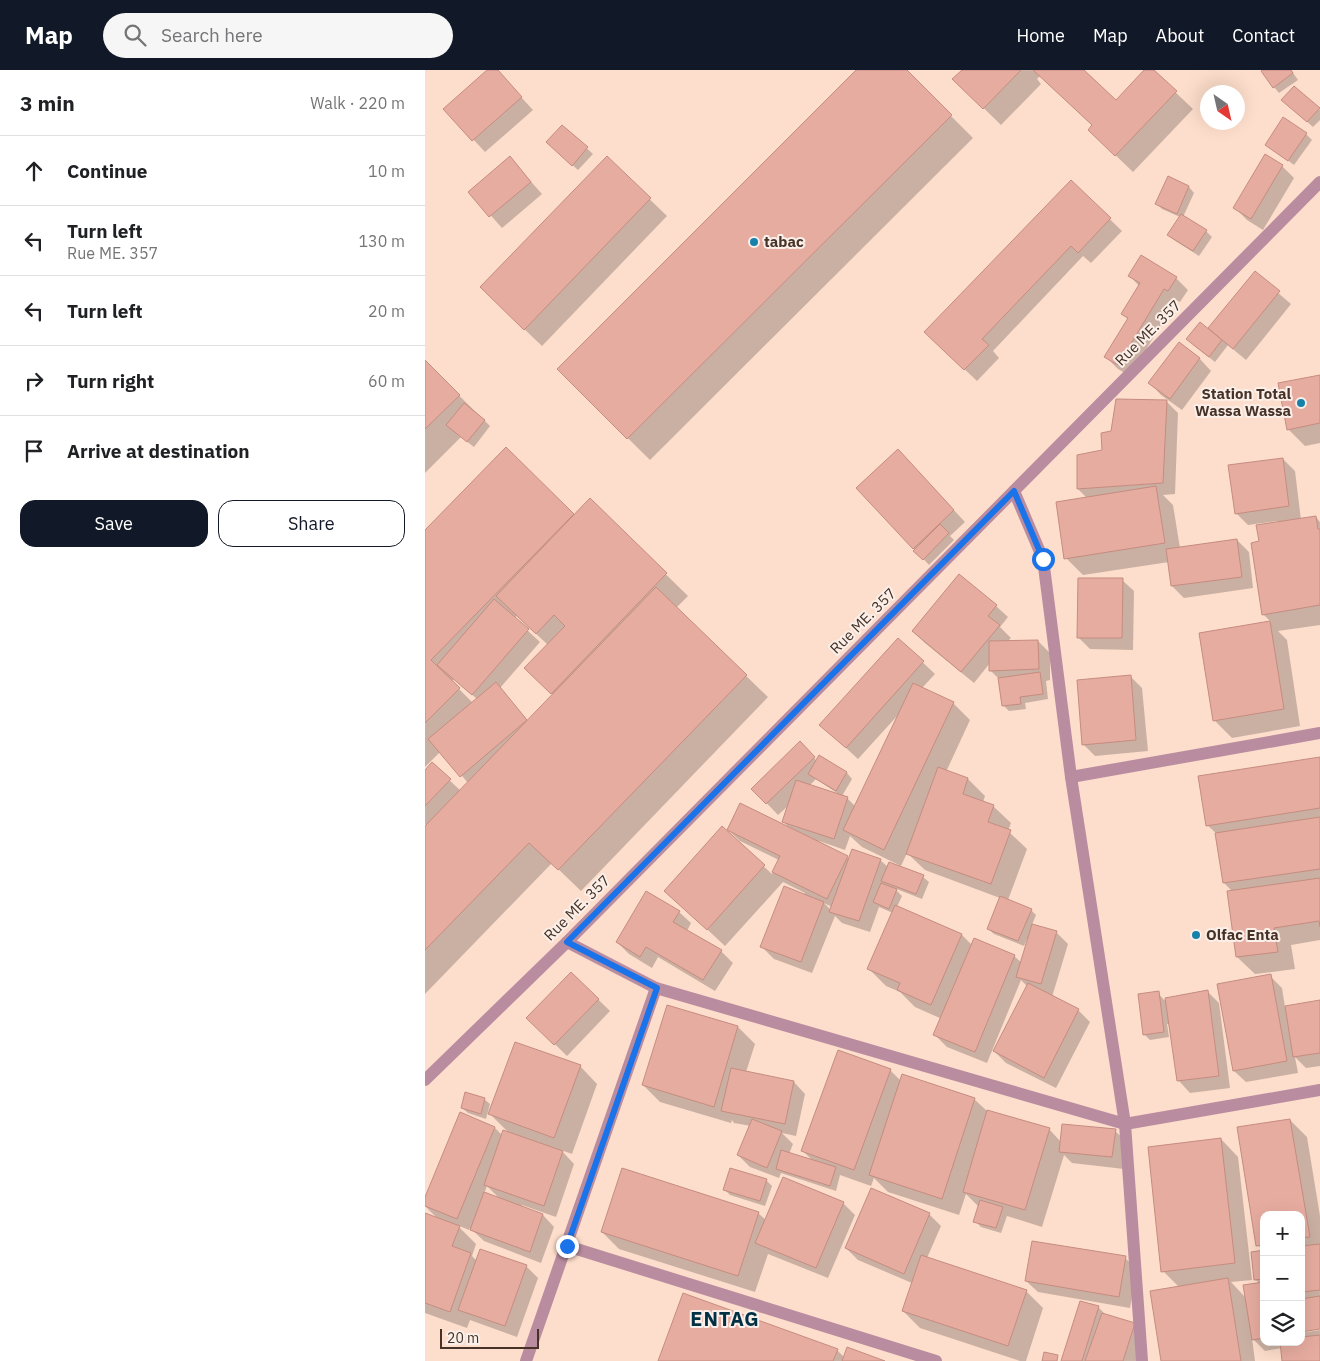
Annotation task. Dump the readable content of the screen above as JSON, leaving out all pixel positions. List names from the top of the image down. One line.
{"streets":{"street":["Rue ME. 357"]},"districts":["ENTAG"],"places":["tabac","Station Total Wassa Wassa","Olfac Enta"],"scale_bar":"20 m","north":"bottom right","page":{"header":"Map","search":"Search here","nav":["Home","Map","About","Contact"],"heading":["3 min","Walk · 220 m"],"list":[["Continue","10 m"],["Turn left","Rue ME. 357","130 m"],["Turn left","20 m"],["Turn right","60 m"],"Arrive at destination"],"buttons":["Save","Share"],"map_buttons":["+","−"],"scale":"20 m"}}
